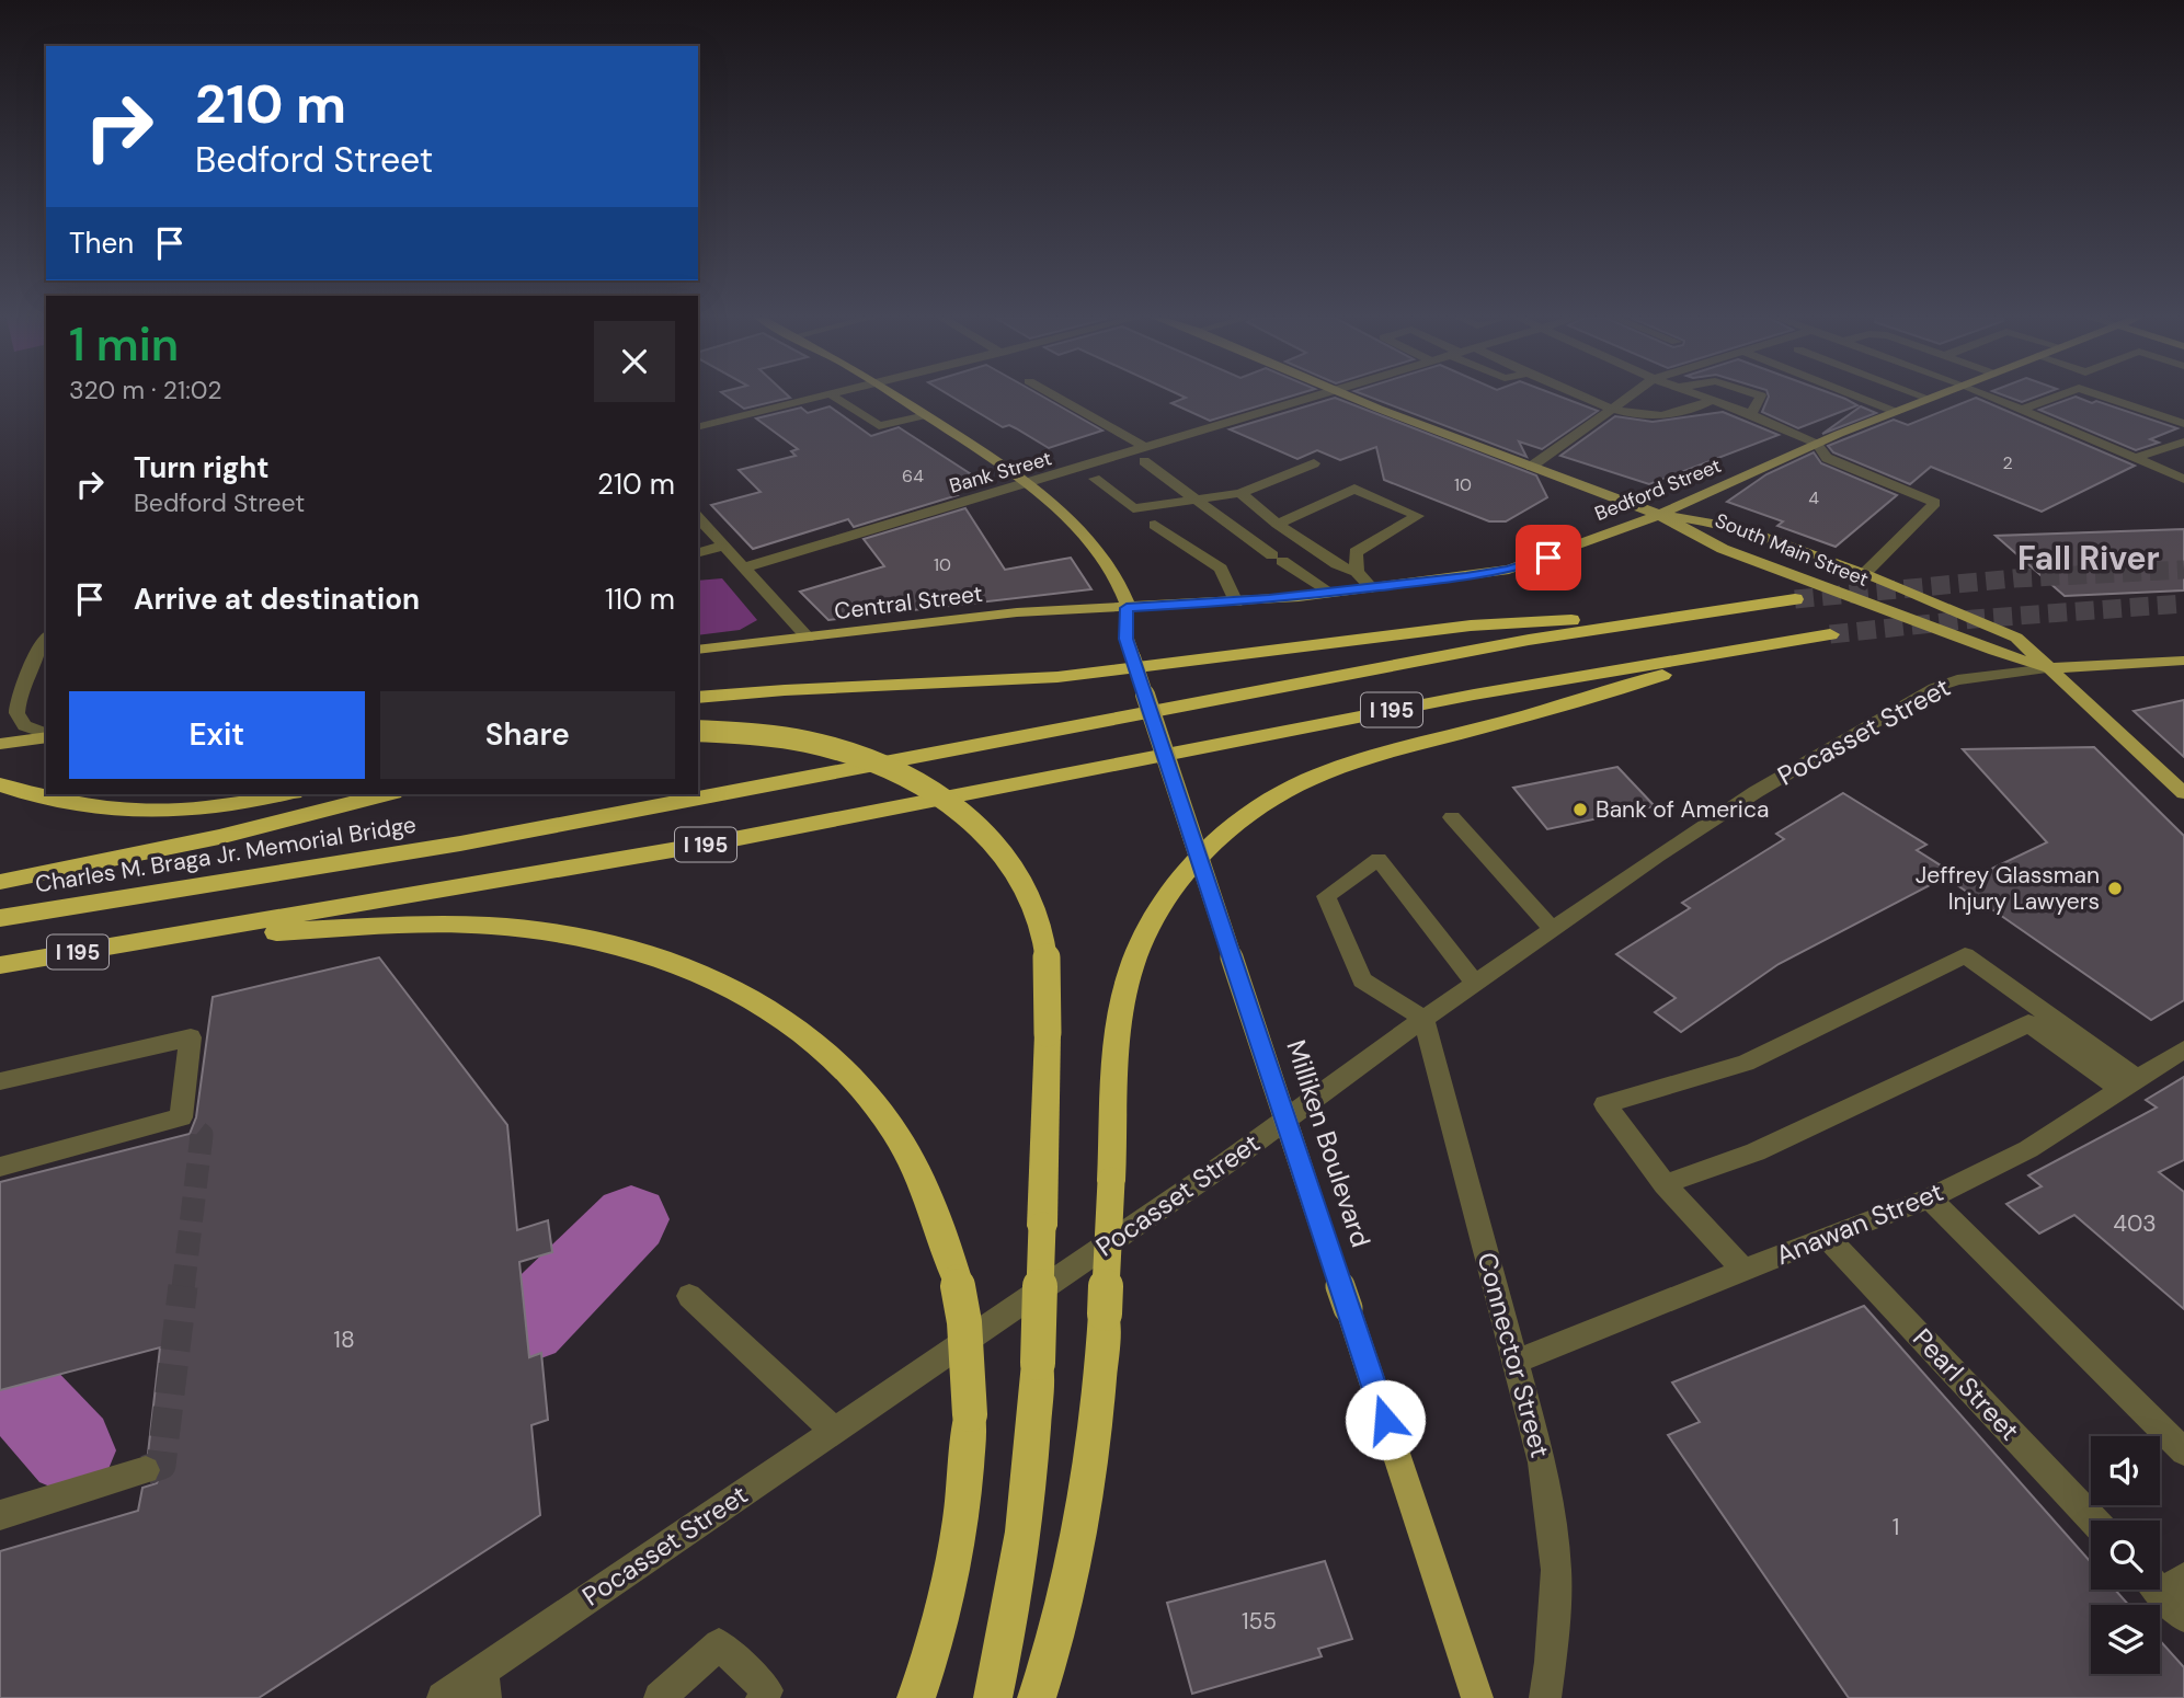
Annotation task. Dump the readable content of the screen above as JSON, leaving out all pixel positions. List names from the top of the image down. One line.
{"streets":{"highway":["I 195","Charles M. Braga Jr. Memorial Bridge"],"main road":["Bedford Street","South Main Street","Central Street","Milliken Boulevard"],"street":["Bank Street","Pocasset Street","Anawan Street","Connector Street","Pearl Street"]},"crossings":[["Bedford Street","South Main Street"],["Bedford Street","Central Street"],["Bedford Street","Milliken Boulevard"],["South Main Street","Pocasset Street"],["Central Street","Milliken Boulevard"],["I 195","Charles M. Braga Jr. Memorial Bridge"],["Pocasset Street","Connector Street"],["Anawan Street","Connector Street"],["Anawan Street","Pearl Street"]],"districts":["Fall River"],"places":["Bank of America","Jeffrey Glassman Injury Lawyers"],"house_numbers":["2","64","10","4","10","403","18","1","155"],"page":{"turn":["210 m","Bedford Street"],"then":"Then","heading":["1 min","320 m · 21:02"],"list":[{"name":"Turn right","note":"Bedford Street","value":"210 m"},{"name":"Arrive at destination","value":"110 m"}],"buttons":["Exit","Share"]}}
